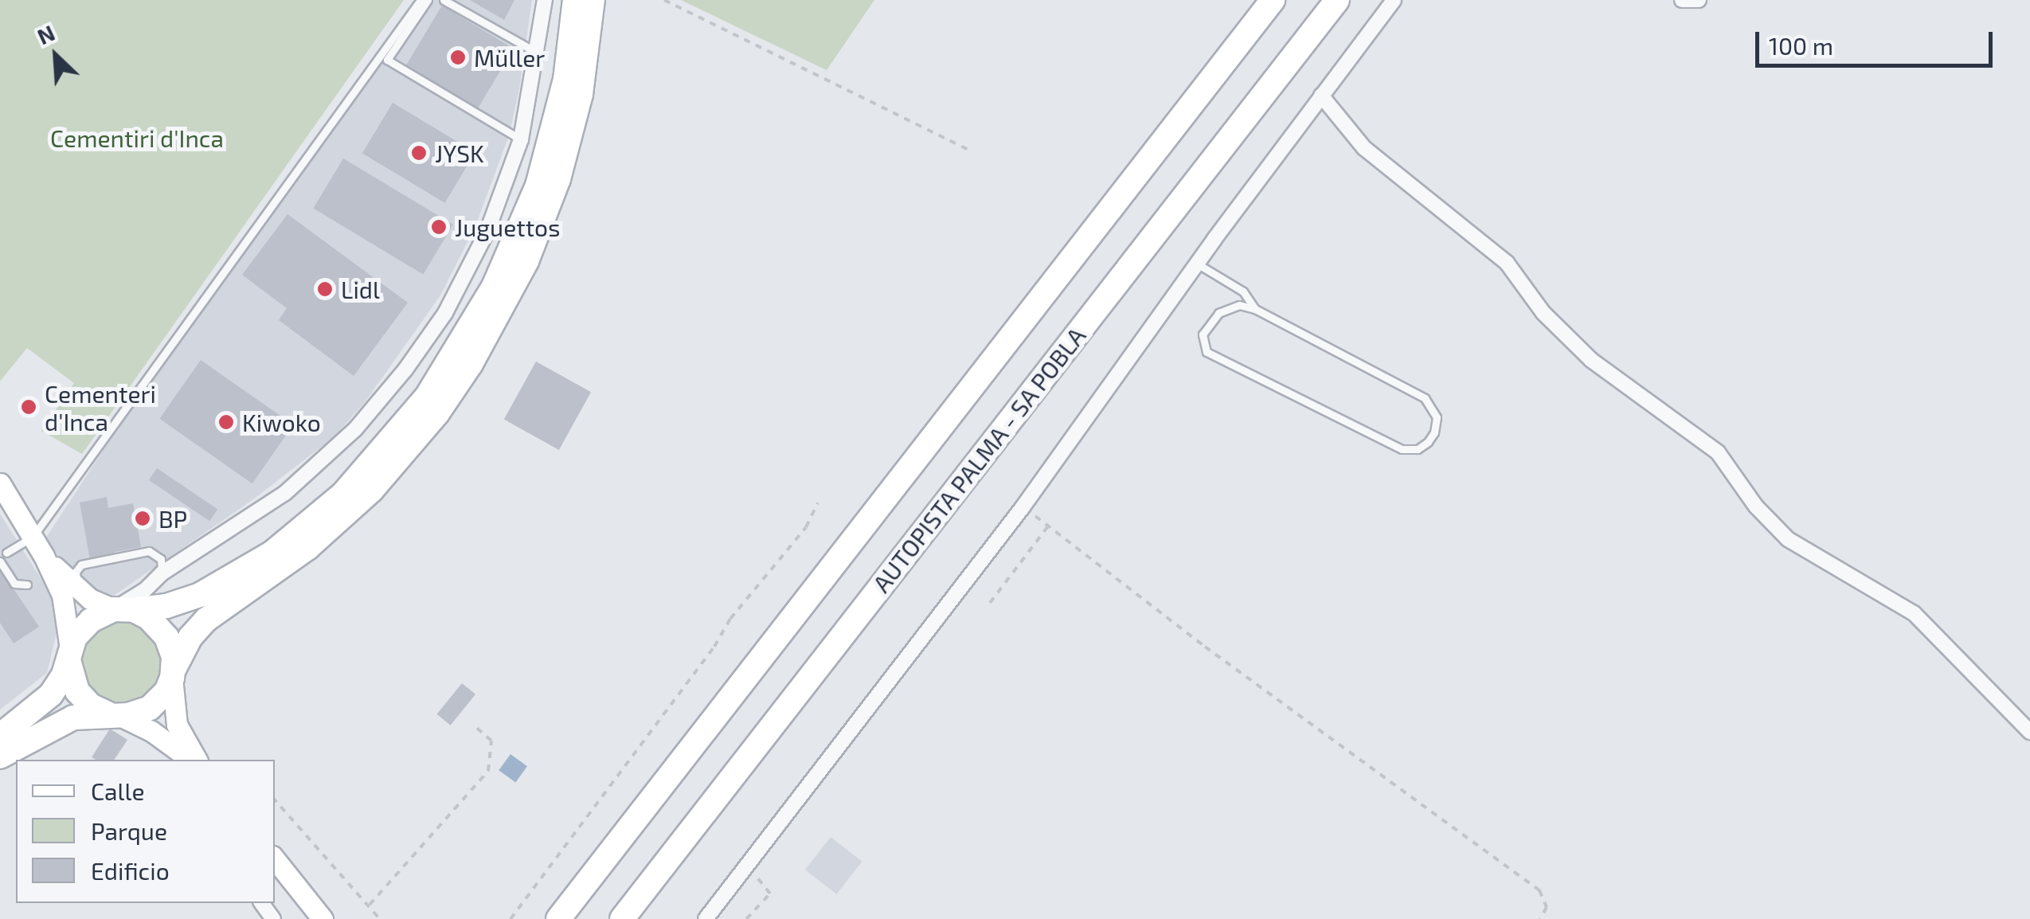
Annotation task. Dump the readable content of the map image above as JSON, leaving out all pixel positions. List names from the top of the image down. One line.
{"streets":{"highway":["AUTOPISTA PALMA - SA POBLA"]},"parks":["Cementiri d'Inca"],"places":["Müller","JYSK","Juguettos","Lidl","Cementeri d'Inca","Kiwoko","BP"],"legend":["Calle","Parque","Edificio"],"scale_bar":"100 m","north":"top left"}
